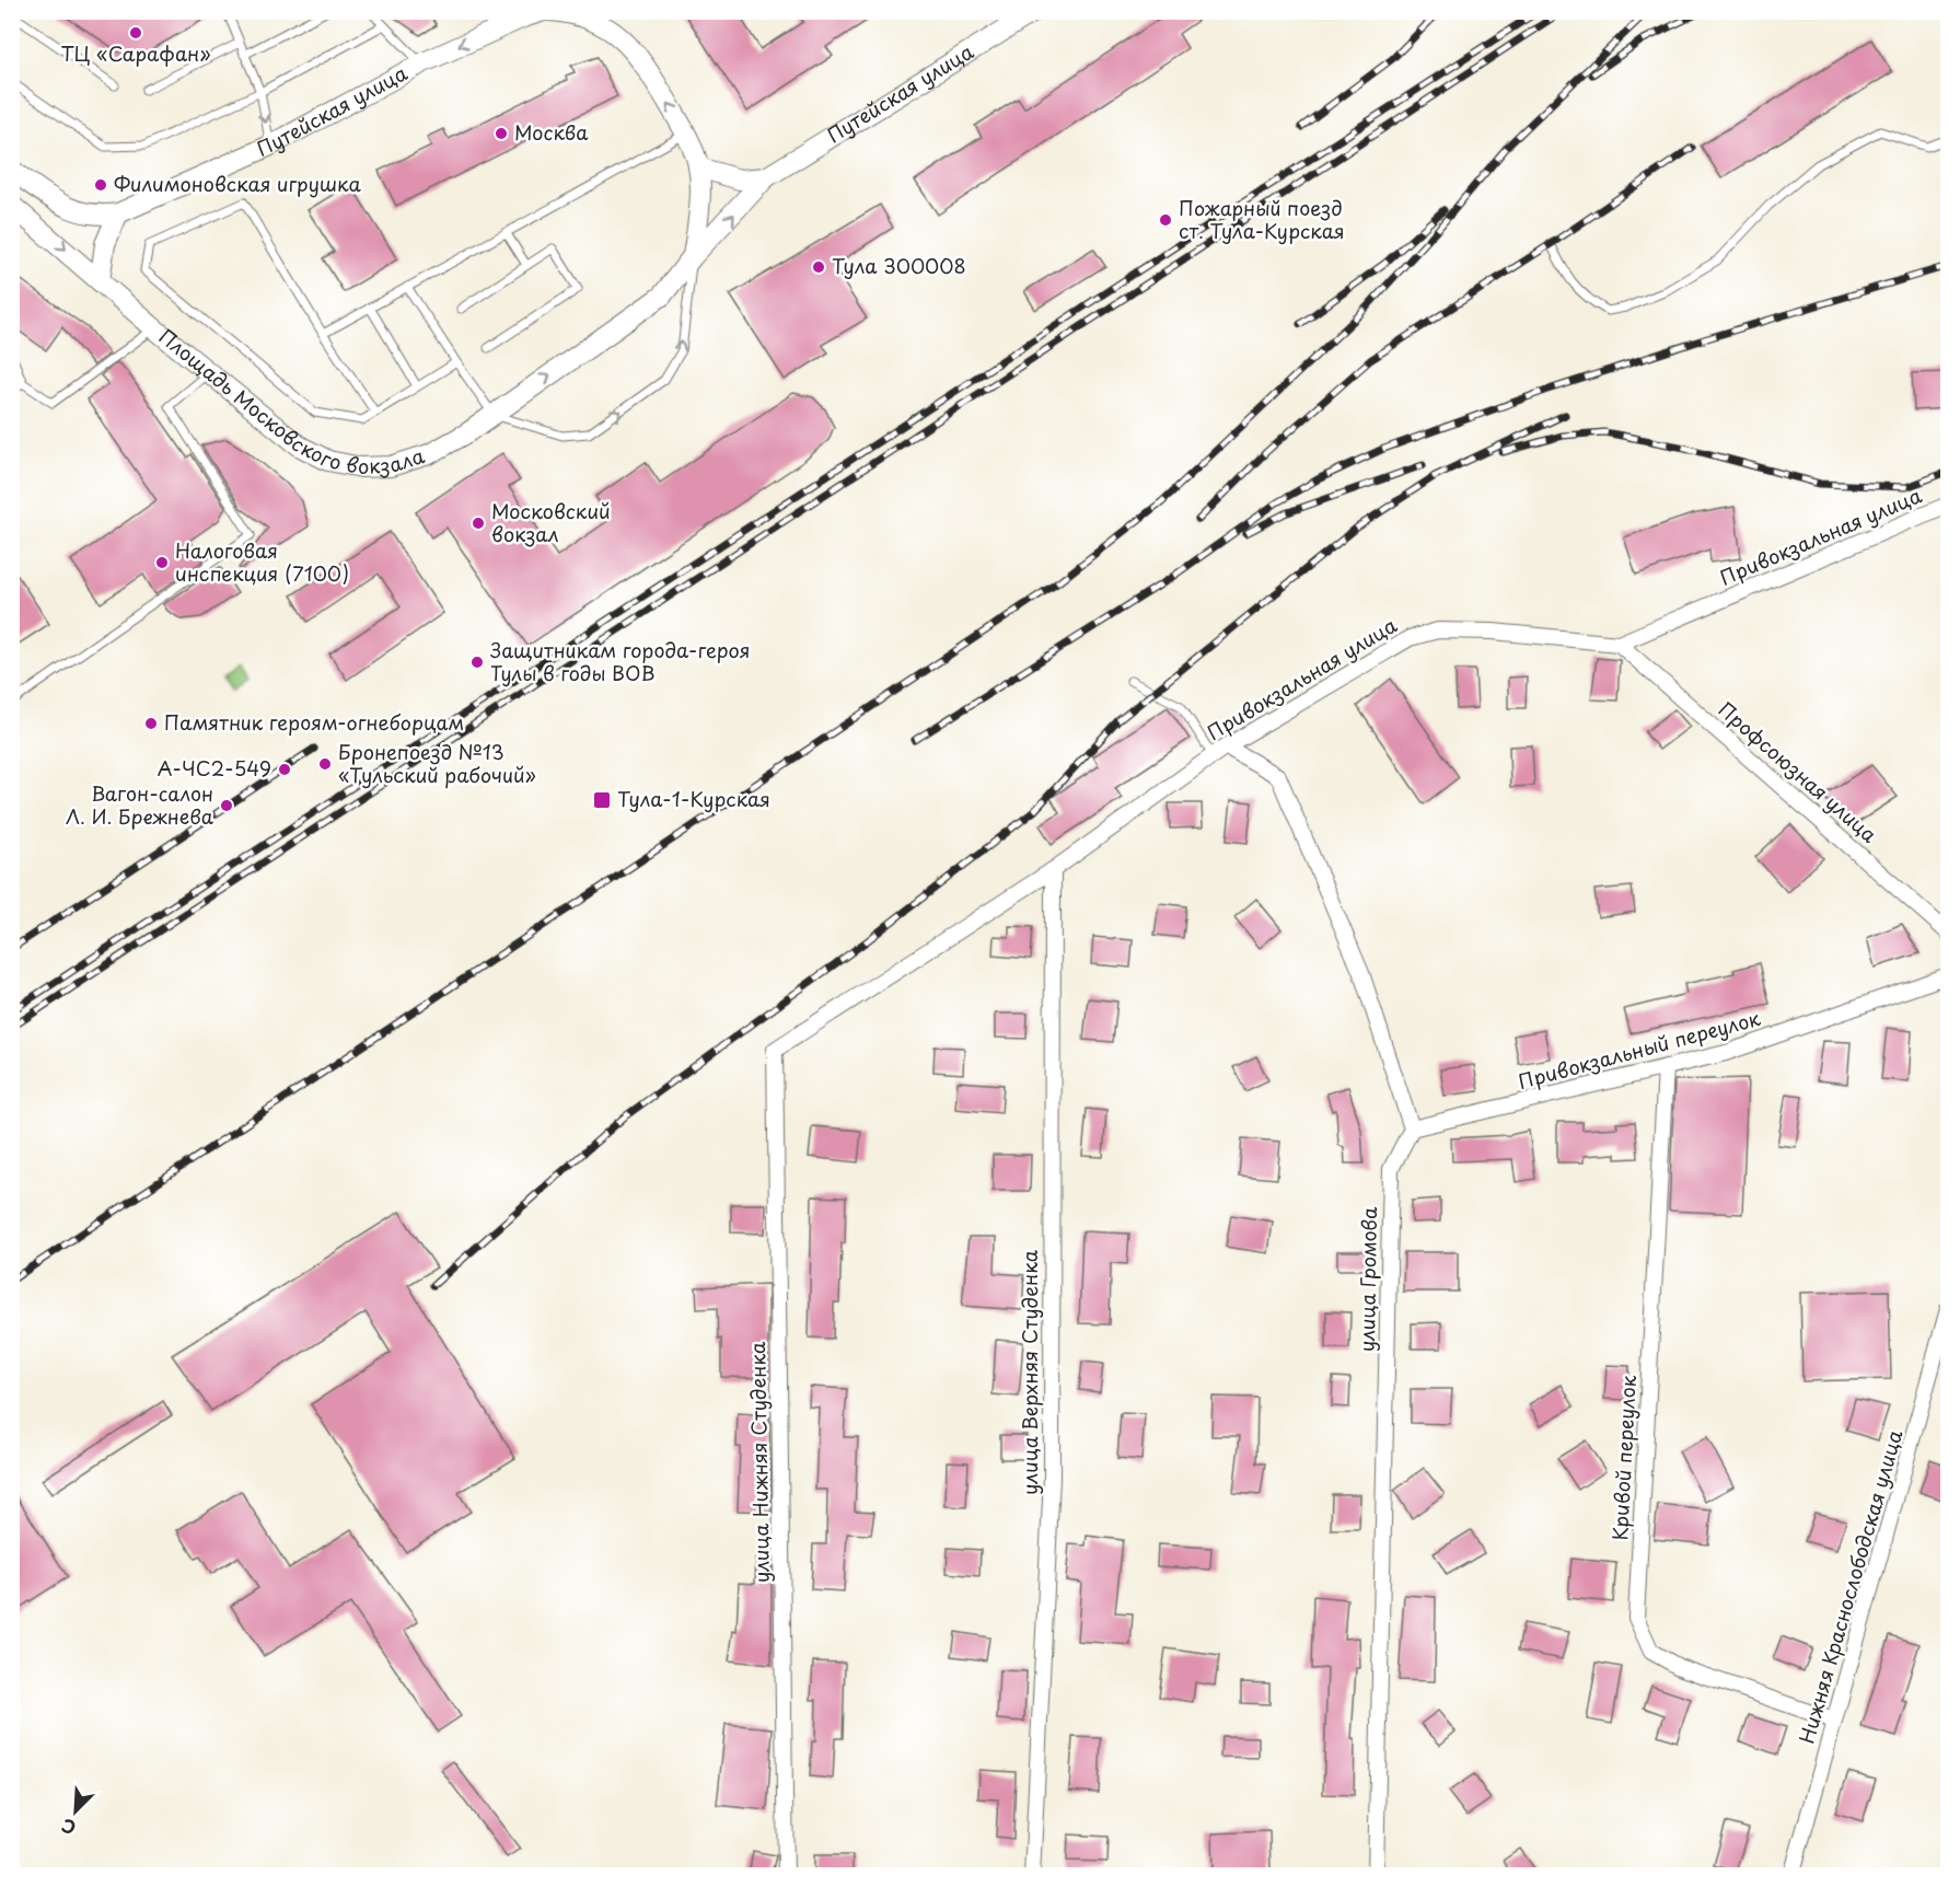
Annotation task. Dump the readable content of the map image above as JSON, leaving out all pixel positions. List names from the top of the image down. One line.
{"streets":{"street":["Путейская улица","Площадь Московского вокзала","Привокзальная улица","Профсоюзная улица","Привокзальный переулок","улица Громова","улица Верхняя Cтуденка","Кривой переулок","улица Нижняя Cтуденкa","Нижняя Краснослободская улица"]},"crossings":[["Путейская улица","Площадь Московского вокзала"],["Привокзальная улица","Профсоюзная улица"],["Привокзальная улица","улица Верхняя Cтуденка"],["Привокзальная улица","улица Нижняя Cтуденкa"],["Привокзальный переулок","улица Громова"],["Привокзальный переулок","Кривой переулок"],["Кривой переулок","Нижняя Краснослободская улица"]],"one_way":["Площадь Московского вокзала"],"places":{"other":["ТЦ «Сарафан»","Москва","Филимоновская игрушка","Пожарный поезд ст. Тула-Курская","Тула 300008","Московский вокзал","Налоговая инспекция (7100)","Защитникам города-героя Тулы в годы ВОВ","Памятник героям-огнеборцам","Бронепоезд №13 «Тульский рабочий»","А-ЧС2-549","Вагон-салон Л. И. Брежнева"],"transit":["Тула-1-Курская"]},"north":"bottom left"}
